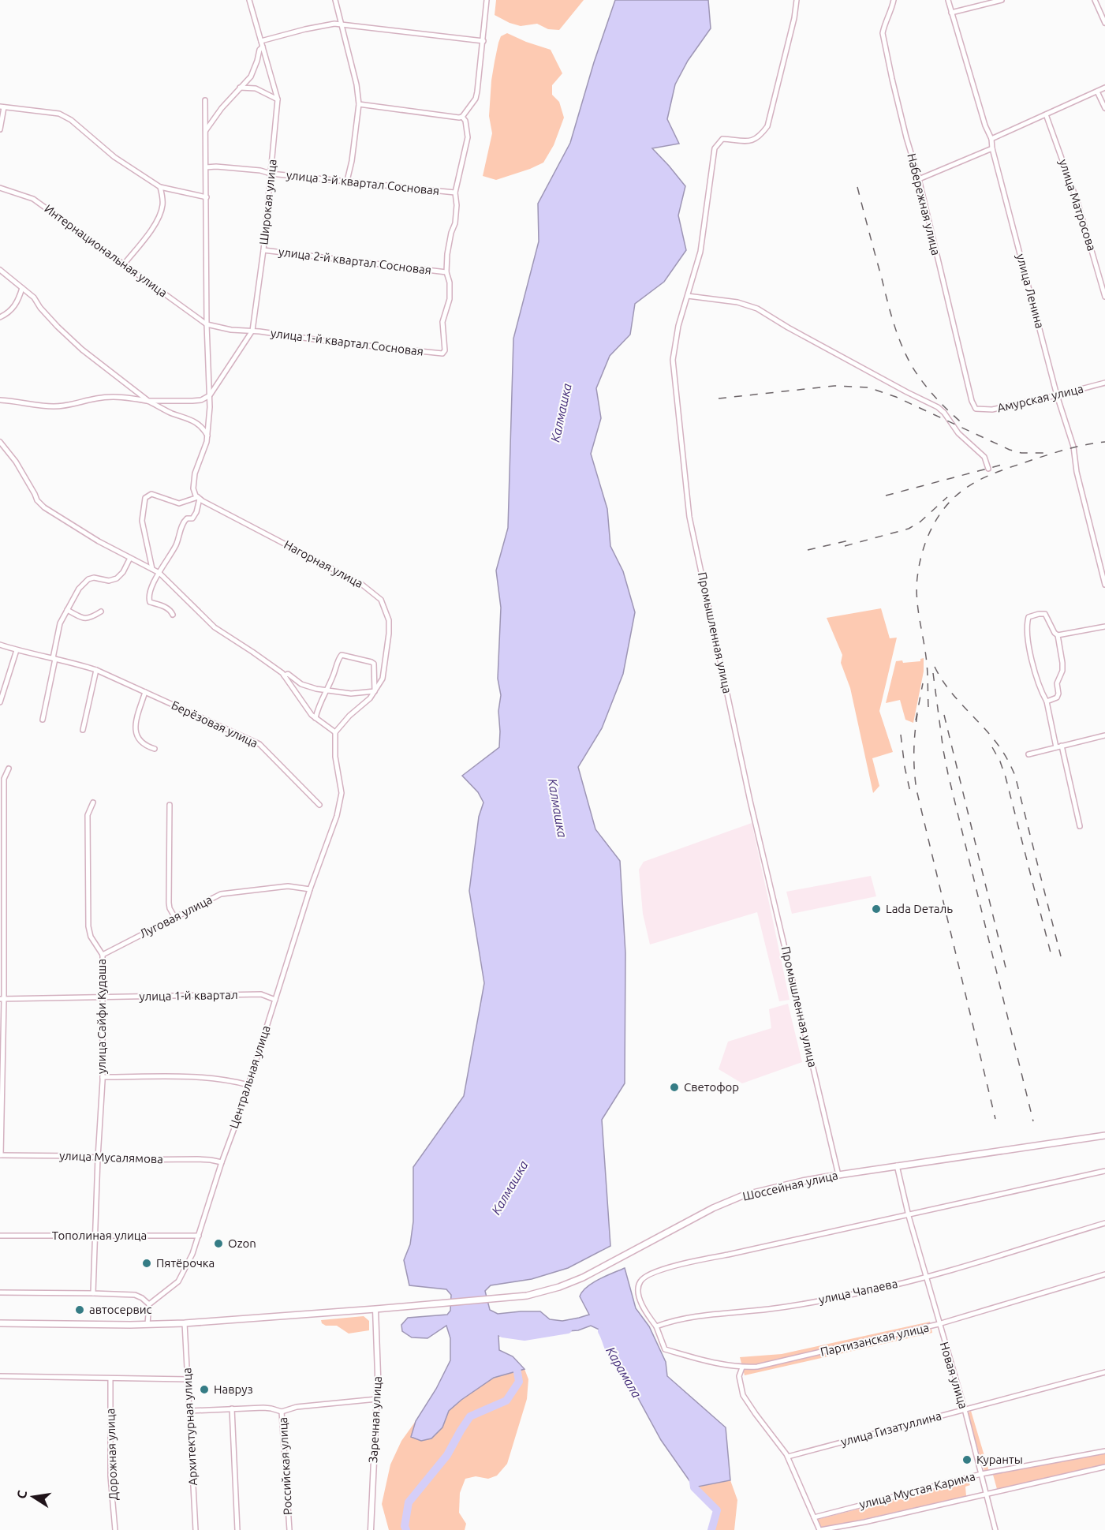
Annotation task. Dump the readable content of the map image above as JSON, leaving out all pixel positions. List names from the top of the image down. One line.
{"streets":{"main road":["Шоссейная улица"],"street":["улица 3-й квартал Сосновая","Широкая улица","Набережная улица","улица Матросова","Интернациональная улица","улица 2-й квартал Сосновая","улица Ленина","улица 1-й квартал Сосновая","Амурская улица","Нагорная улица","Промышленная улица","Берёзовая улица","Луговая улица","улица 1-й квартал","улица Сайфи Кудаша","Центральная улица","улица Мусалямова","Тополиная улица","улица Чапаева","Партизанская улица","Новая улица","Заречная улица","Архитектурная улица","улица Гизатуллина","Дорожная улица","Российская улица","улица Мустая Карима"]},"crossings":[["улица 3-й квартал Сосновая","Широкая улица"],["Широкая улица","улица 2-й квартал Сосновая"],["Широкая улица","улица 1-й квартал Сосновая"],["Набережная улица","Амурская улица"],["Интернациональная улица","улица 1-й квартал Сосновая"],["улица 2-й квартал Сосновая","улица 1-й квартал Сосновая"],["улица Ленина","Амурская улица"],["Нагорная улица","Центральная улица"],["Промышленная улица","Шоссейная улица"],["Луговая улица","улица Сайфи Кудаша"],["Луговая улица","Центральная улица"],["улица 1-й квартал","улица Сайфи Кудаша"],["улица 1-й квартал","Центральная улица"],["улица Сайфи Кудаша","улица Мусалямова"],["улица Сайфи Кудаша","Тополиная улица"],["Центральная улица","улица Мусалямова"],["Центральная улица","Тополиная улица"],["Шоссейная улица","Новая улица"],["Шоссейная улица","Заречная улица"],["Шоссейная улица","Архитектурная улица"],["улица Чапаева","Партизанская улица"],["улица Чапаева","Новая улица"],["Партизанская улица","Новая улица"],["Новая улица","улица Гизатуллина"],["Новая улица","улица Мустая Карима"],["Заречная улица","Российская улица"]],"water":["Калмашка","Карамала"],"places":["Lada Dеталь","Светофор","Ozon","Пятёрочка","автосервис","Навруз","Куранты"],"north":"left"}
